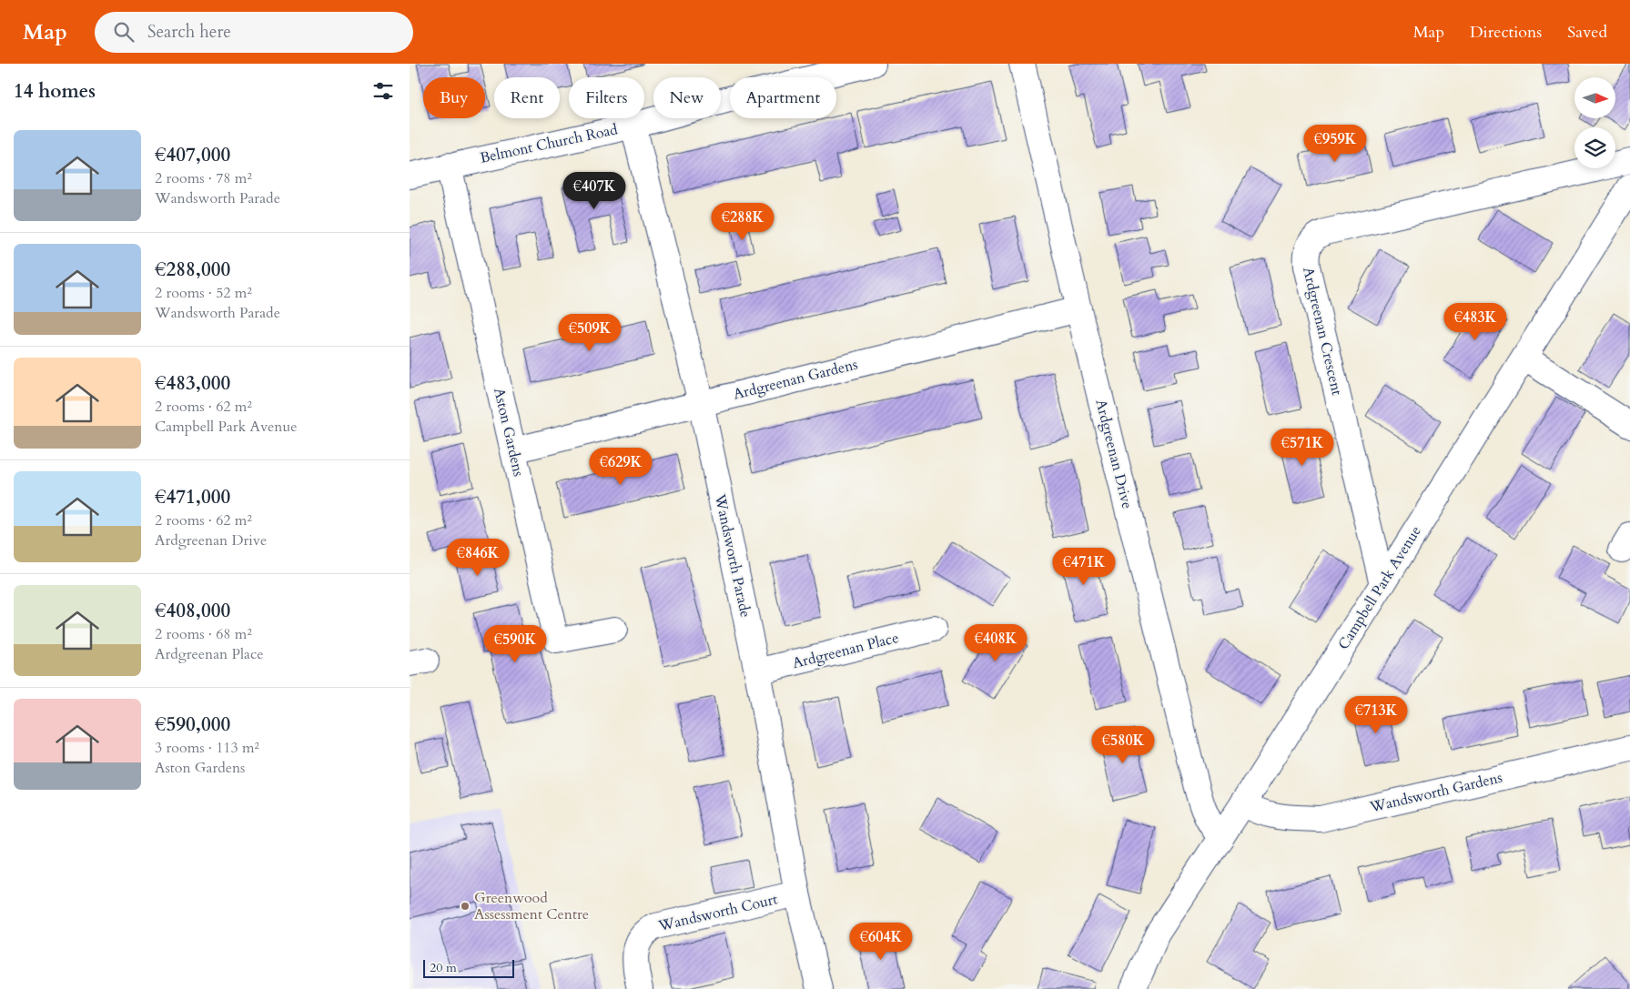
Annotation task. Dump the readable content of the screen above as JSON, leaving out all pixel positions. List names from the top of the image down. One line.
{"streets":{"street":["Belmont Church Road","Ardgreenan Crescent","Ardgreenan Gardens","Aston Gardens","Ardgreenan Drive","Wandsworth Parade","Campbell Park Avenue","Ardgreenan Place","Wandsworth Gardens","Wandsworth Court"]},"crossings":[["Belmont Church Road","Aston Gardens"],["Belmont Church Road","Wandsworth Parade"],["Ardgreenan Crescent","Campbell Park Avenue"],["Ardgreenan Gardens","Aston Gardens"],["Ardgreenan Gardens","Ardgreenan Drive"],["Ardgreenan Gardens","Wandsworth Parade"],["Ardgreenan Drive","Campbell Park Avenue"],["Wandsworth Parade","Ardgreenan Place"],["Wandsworth Parade","Wandsworth Court"],["Campbell Park Avenue","Wandsworth Gardens"]],"places":["Greenwood Assessment Centre"],"scale_bar":"20 m","north":"right","page":{"header":"Map","search":"Search here","nav":["Map","Directions","Saved"],"heading":"14 homes","chip":["Buy","Rent","Filters","New","Apartment"],"list":[{"name":"€407,000","note":"2 rooms · 78 m² · Wandsworth Parade"},{"name":"€288,000","note":"2 rooms · 52 m² · Wandsworth Parade"},{"name":"€483,000","note":"2 rooms · 62 m² · Campbell Park Avenue"},{"name":"€471,000","note":"2 rooms · 62 m² · Ardgreenan Drive"},{"name":"€408,000","note":"2 rooms · 68 m² · Ardgreenan Place"},{"name":"€590,000","note":"3 rooms · 113 m² · Aston Gardens"}],"price":["€959K","€407K","€288K","€483K","€509K","€571K","€629K","€846K","€471K","€408K","€590K","€713K","€580K","€604K"],"scale":"20 m"}}
